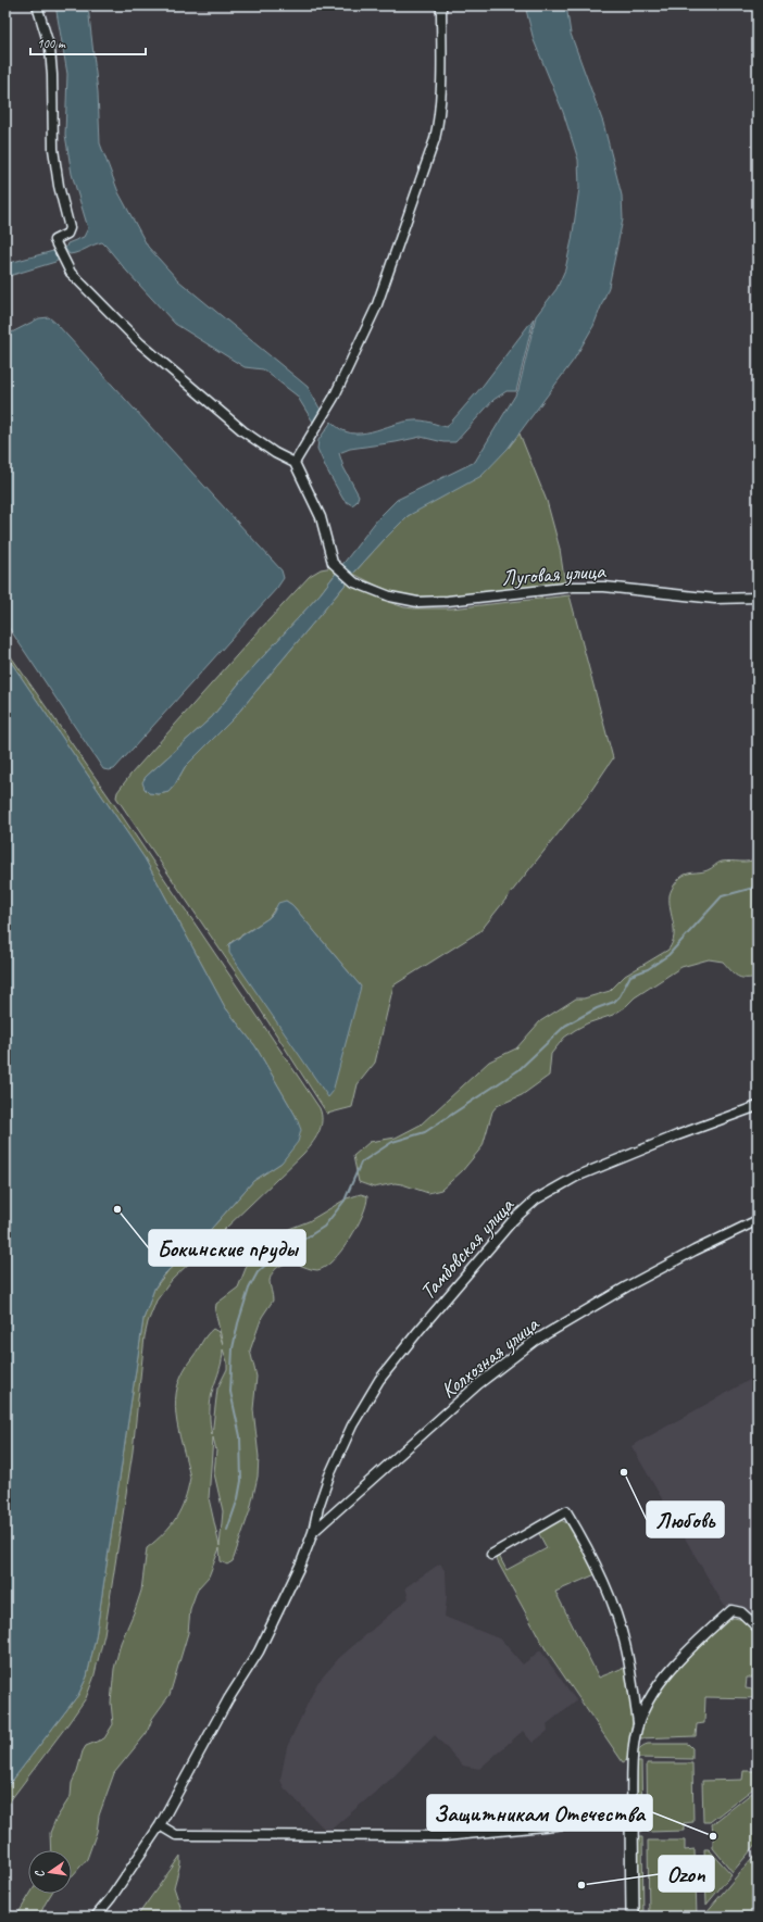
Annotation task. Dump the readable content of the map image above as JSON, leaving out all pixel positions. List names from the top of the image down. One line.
{"streets":{"street":["Луговая улица","Тамбовская улица","Колхозная улица"]},"crossings":[["Тамбовская улица","Колхозная улица"]],"places":["Бокинские пруды","Любовь","Защитникам Отечества","Ozon"],"scale_bar":"100 m","north":"left"}
